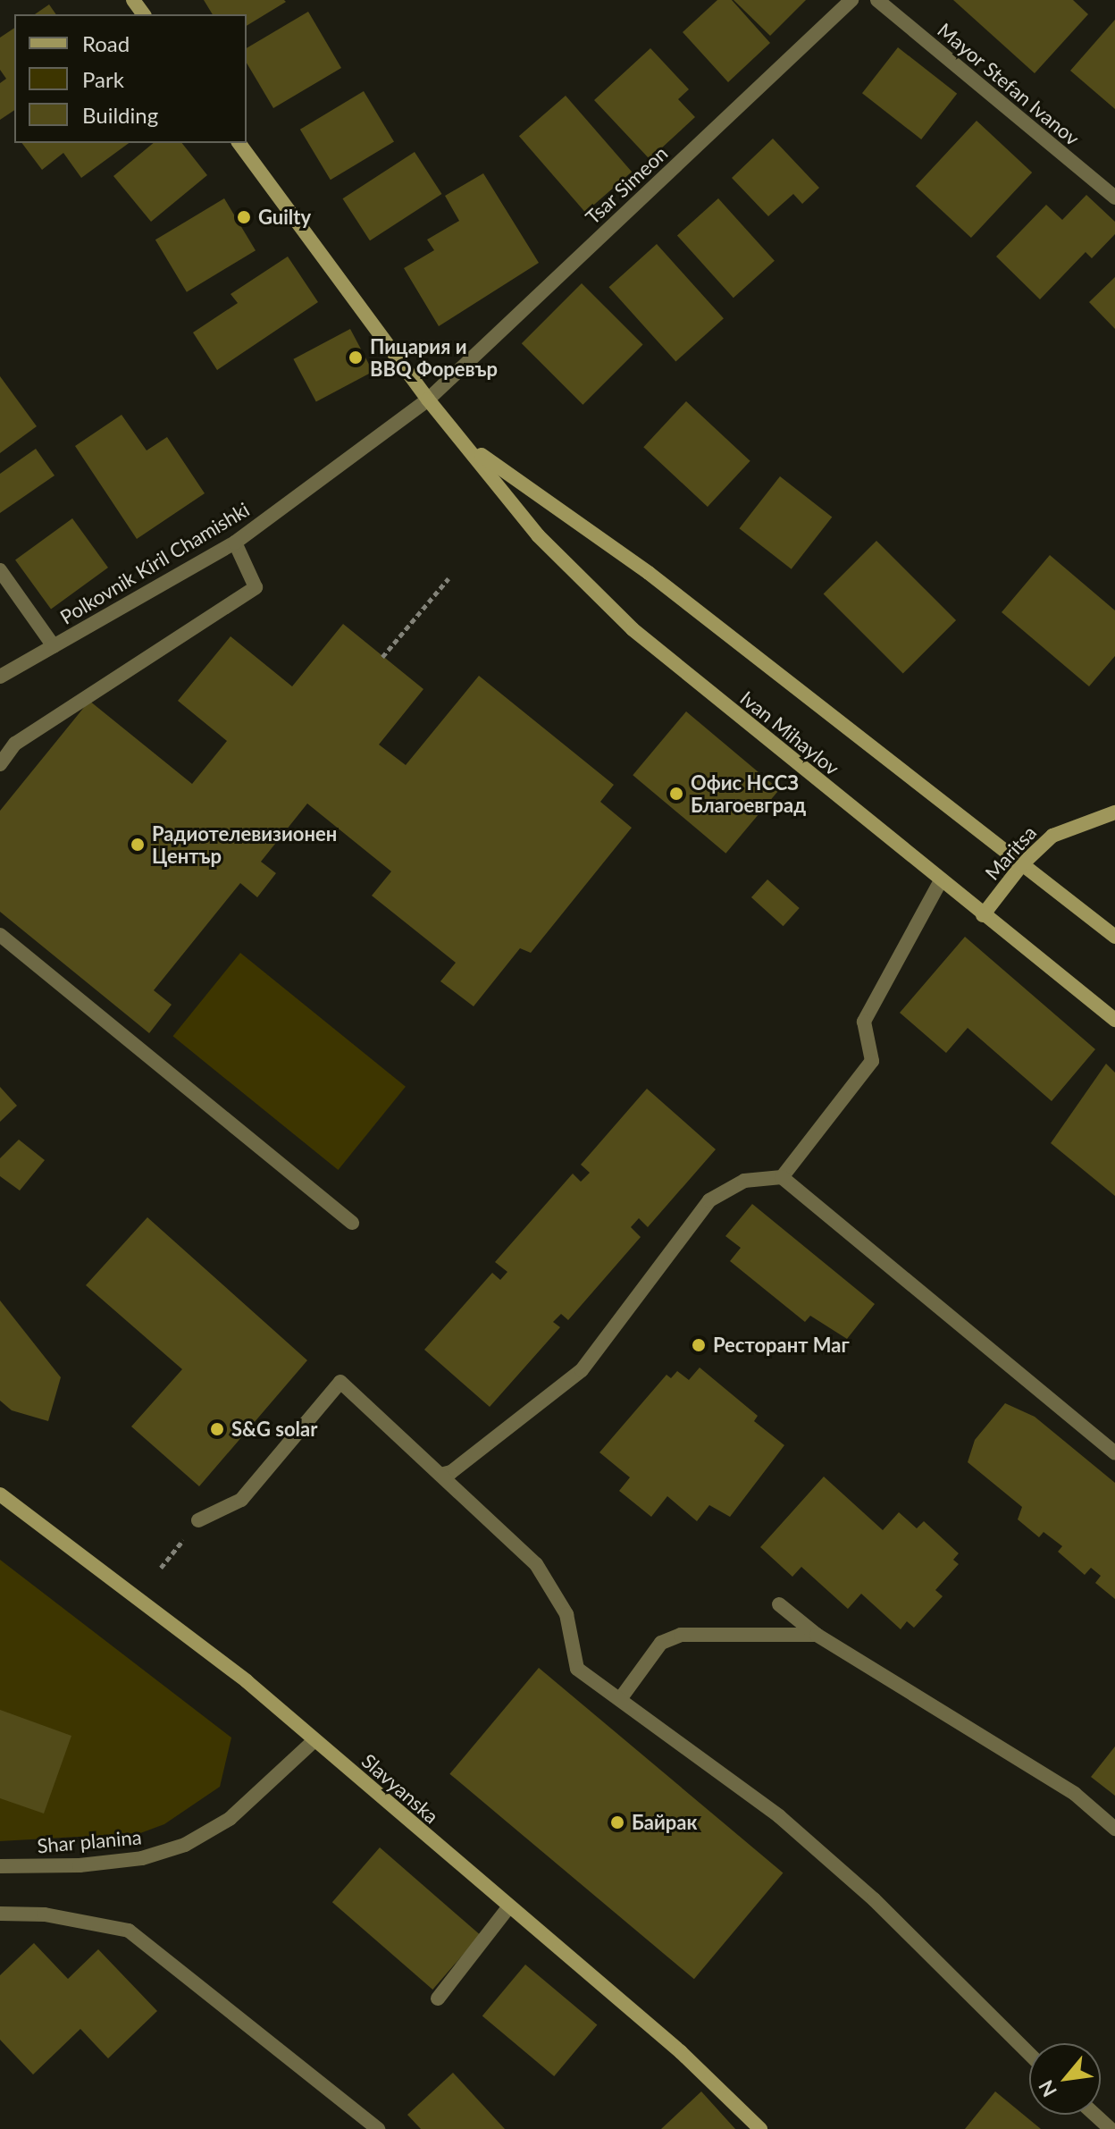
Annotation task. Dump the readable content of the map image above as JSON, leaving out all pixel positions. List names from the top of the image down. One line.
{"streets":{"street":["Mayor Stefan Ivanov","Tsar Simeon","Polkovnik Kiril Chamishki","Ivan Mihaylov","Maritsa","Slavyanska","Shar planina"]},"crossings":[["Tsar Simeon","Polkovnik Kiril Chamishki"],["Tsar Simeon","Ivan Mihaylov"],["Polkovnik Kiril Chamishki","Ivan Mihaylov"],["Ivan Mihaylov","Maritsa"],["Slavyanska","Shar planina"]],"places":["Guilty","Пицария и BBQ Форевър","Офис НССЗ Благоевград","Радиотелевизионен Център","Ресторант Маг","S&G solar","Байрак"],"legend":["Road","Park","Building"],"north":"bottom left"}
